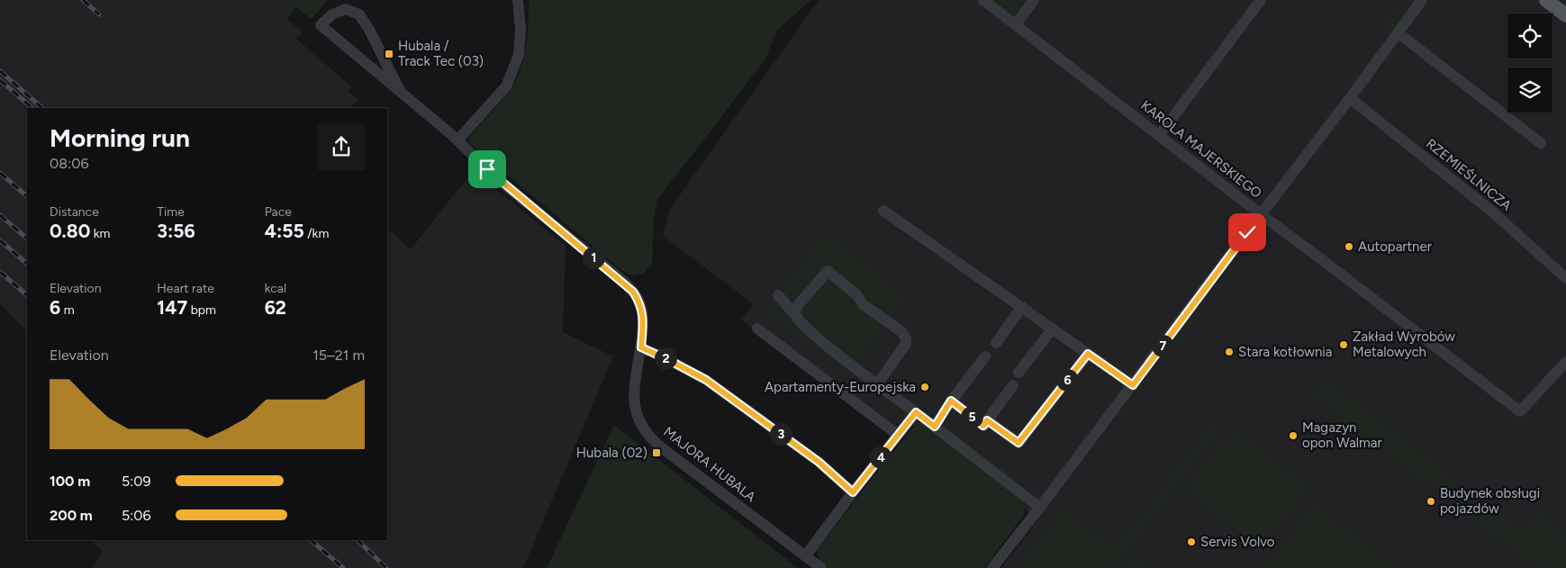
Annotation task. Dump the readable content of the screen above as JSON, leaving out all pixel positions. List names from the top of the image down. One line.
{"streets":{"street":["KAROLA MAJERSKIEGO","RZEMIEŚLNICZA","MAJORA HUBALA"]},"places":{"transit":["Hubala / Track Tec (03)","Hubala (02)"],"other":["Autopartner","Zakład Wyrobów Metalowych","Stara kotłownia","Apartamenty-Europejska","Magazyn opon Walmar","Budynek obsługi pojazdów","Servis Volvo"]},"page":{"heading":["Morning run","08:06"],"stats":[["Distance","0.80 km"],["Time","3:56"],["Pace","4:55 /km"],["Elevation","6 m"],["Heart rate","147 bpm"],["kcal","62"]],"pins":["1","7","2","6","5","3","4"],"chart":["Elevation","15–21 m"],"list":[{"name":"100 m","note":"5:09"},{"name":"200 m","note":"5:06"}]}}
